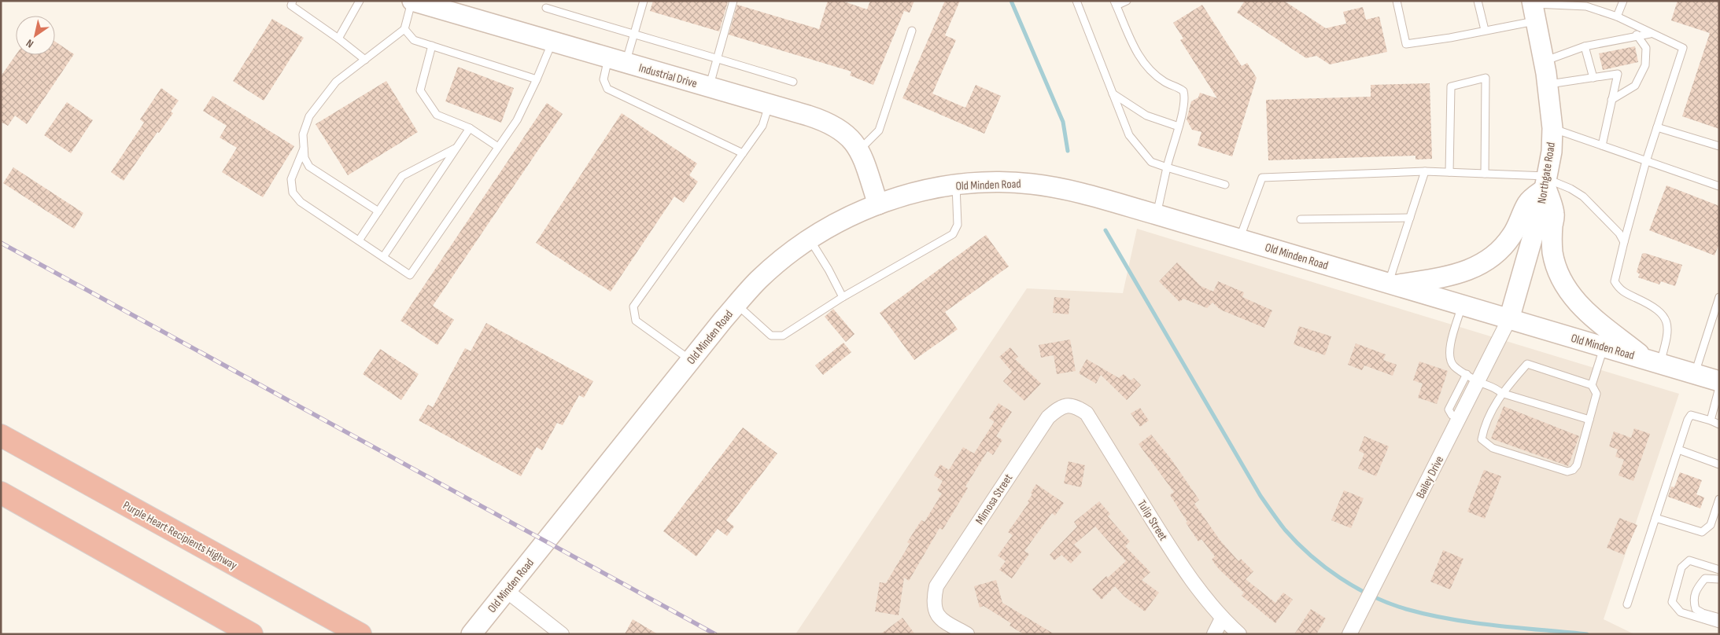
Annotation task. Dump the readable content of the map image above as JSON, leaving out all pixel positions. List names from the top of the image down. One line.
{"streets":{"highway":["Purple Heart Recipients Highway"],"main road":["Industrial Drive","Northgate Road","Old Minden Road"],"street":["Bailey Drive","Mimosa Street","Tulip Street"]},"crossings":[["Industrial Drive","Old Minden Road"],["Northgate Road","Old Minden Road"],["Northgate Road","Bailey Drive"],["Old Minden Road","Bailey Drive"],["Mimosa Street","Tulip Street"]],"north":"bottom left"}
